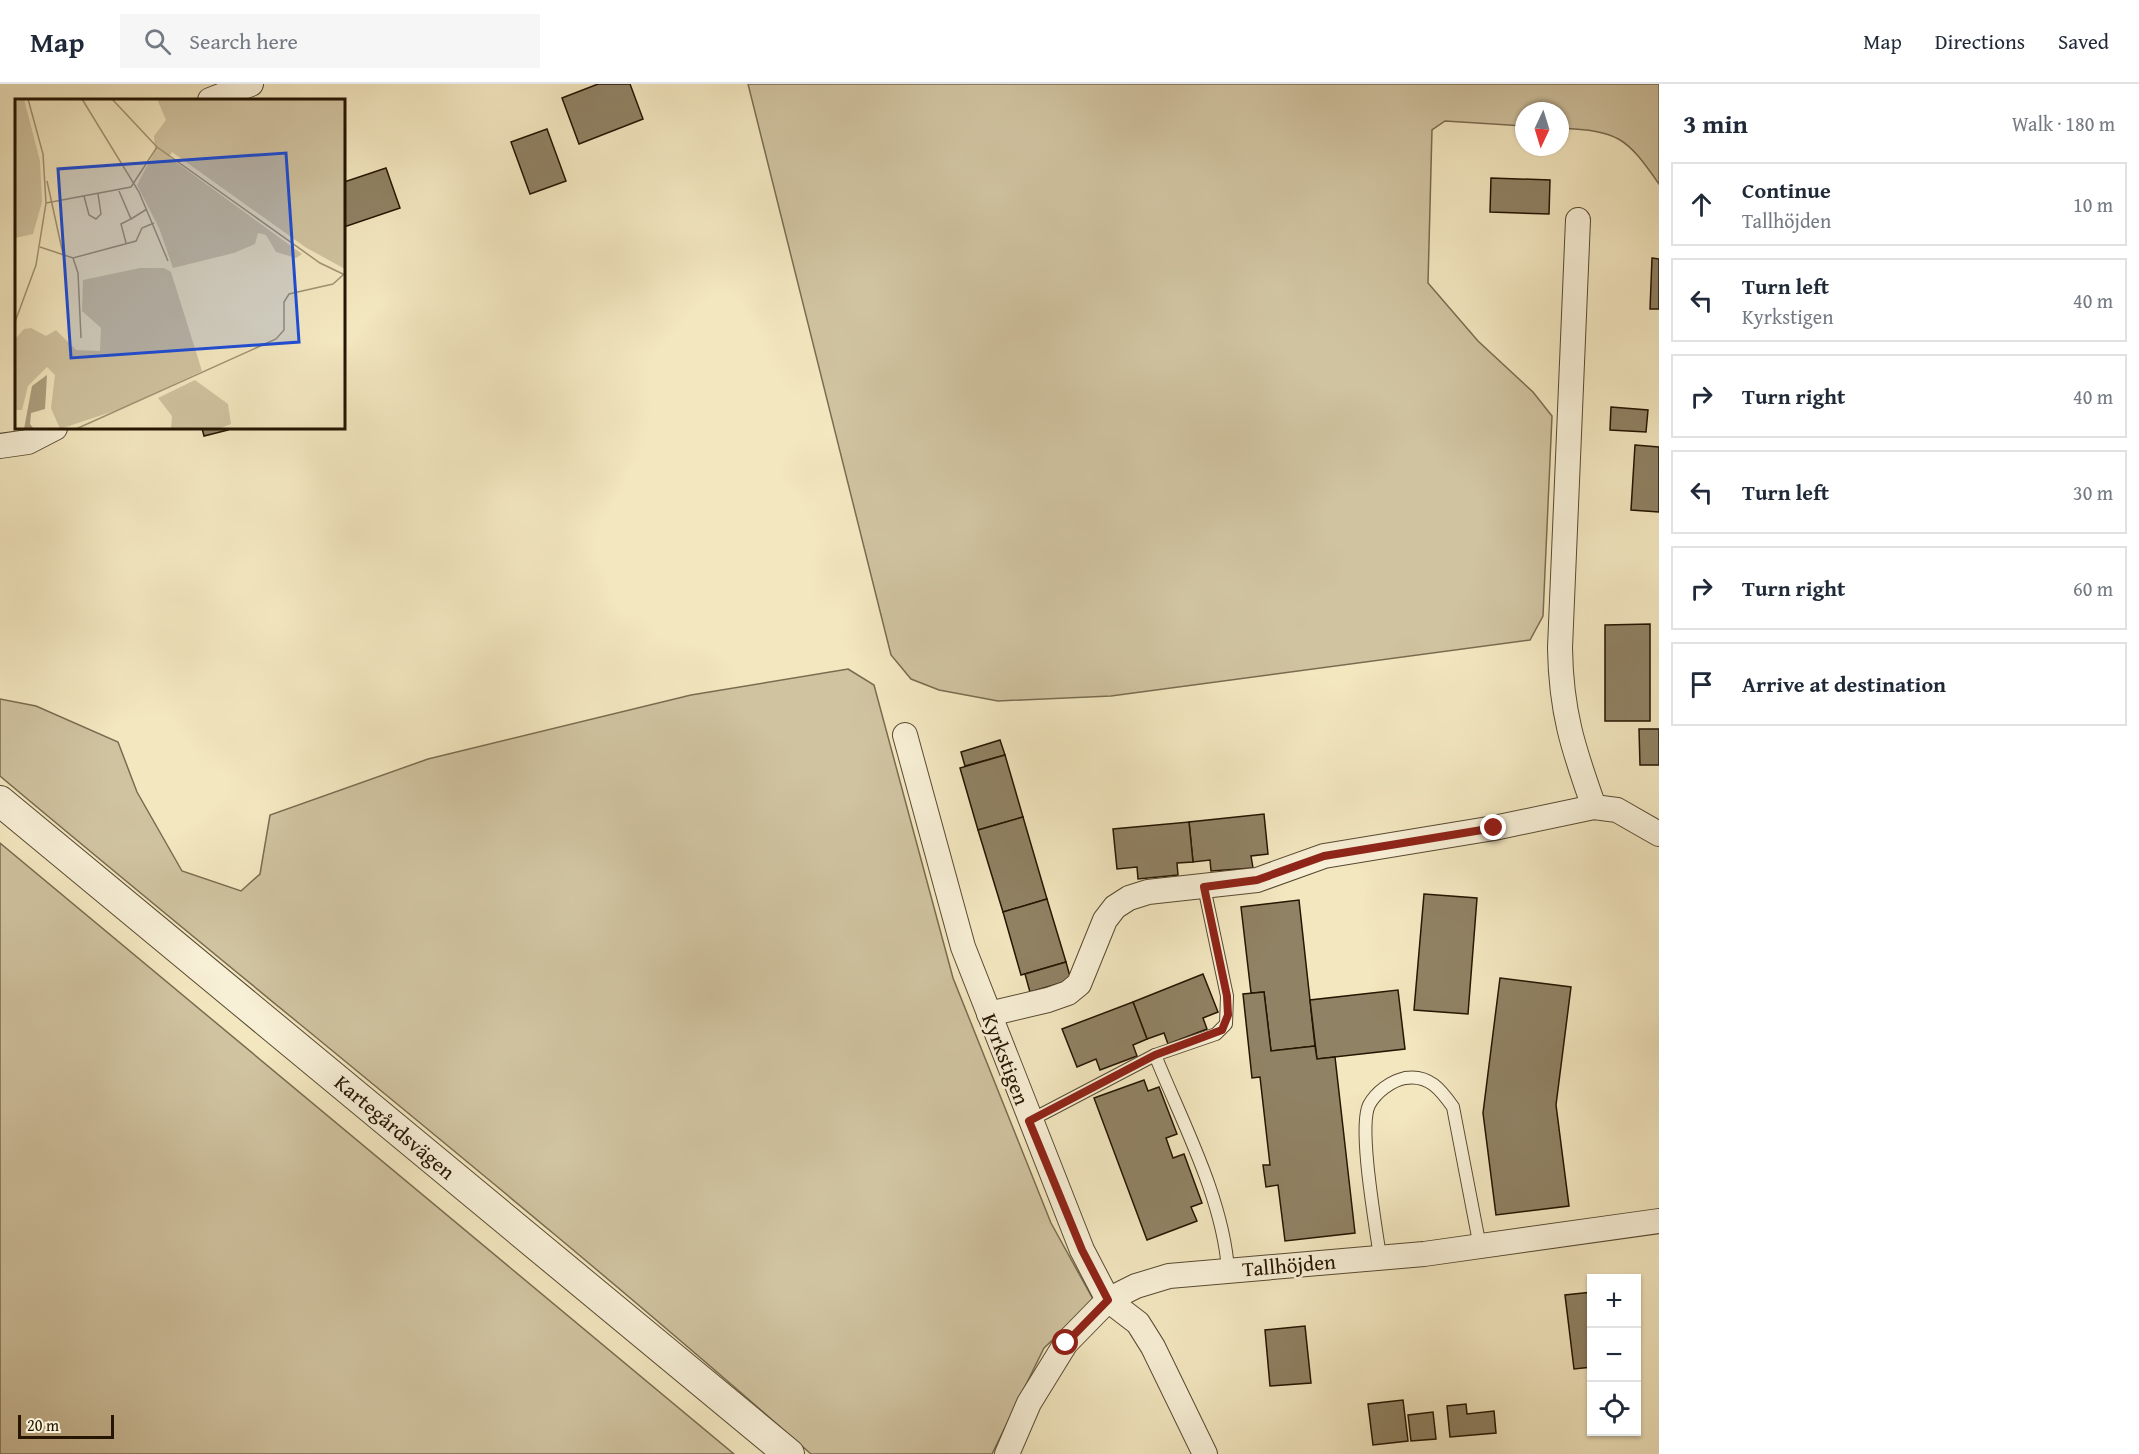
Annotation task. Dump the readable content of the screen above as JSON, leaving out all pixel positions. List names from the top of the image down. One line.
{"streets":{"street":["Kyrkstigen","Kartegårdsvägen","Tallhöjden"]},"crossings":[["Kyrkstigen","Tallhöjden"]],"scale_bar":"20 m","north":"bottom","page":{"header":"Map","search":"Search here","nav":["Map","Directions","Saved"],"heading":["3 min","Walk · 180 m"],"list":[["Continue","Tallhöjden","10 m"],["Turn left","Kyrkstigen","40 m"],["Turn right","40 m"],["Turn left","30 m"],["Turn right","60 m"],"Arrive at destination"],"map_buttons":["+","−"],"scale":"20 m"}}
